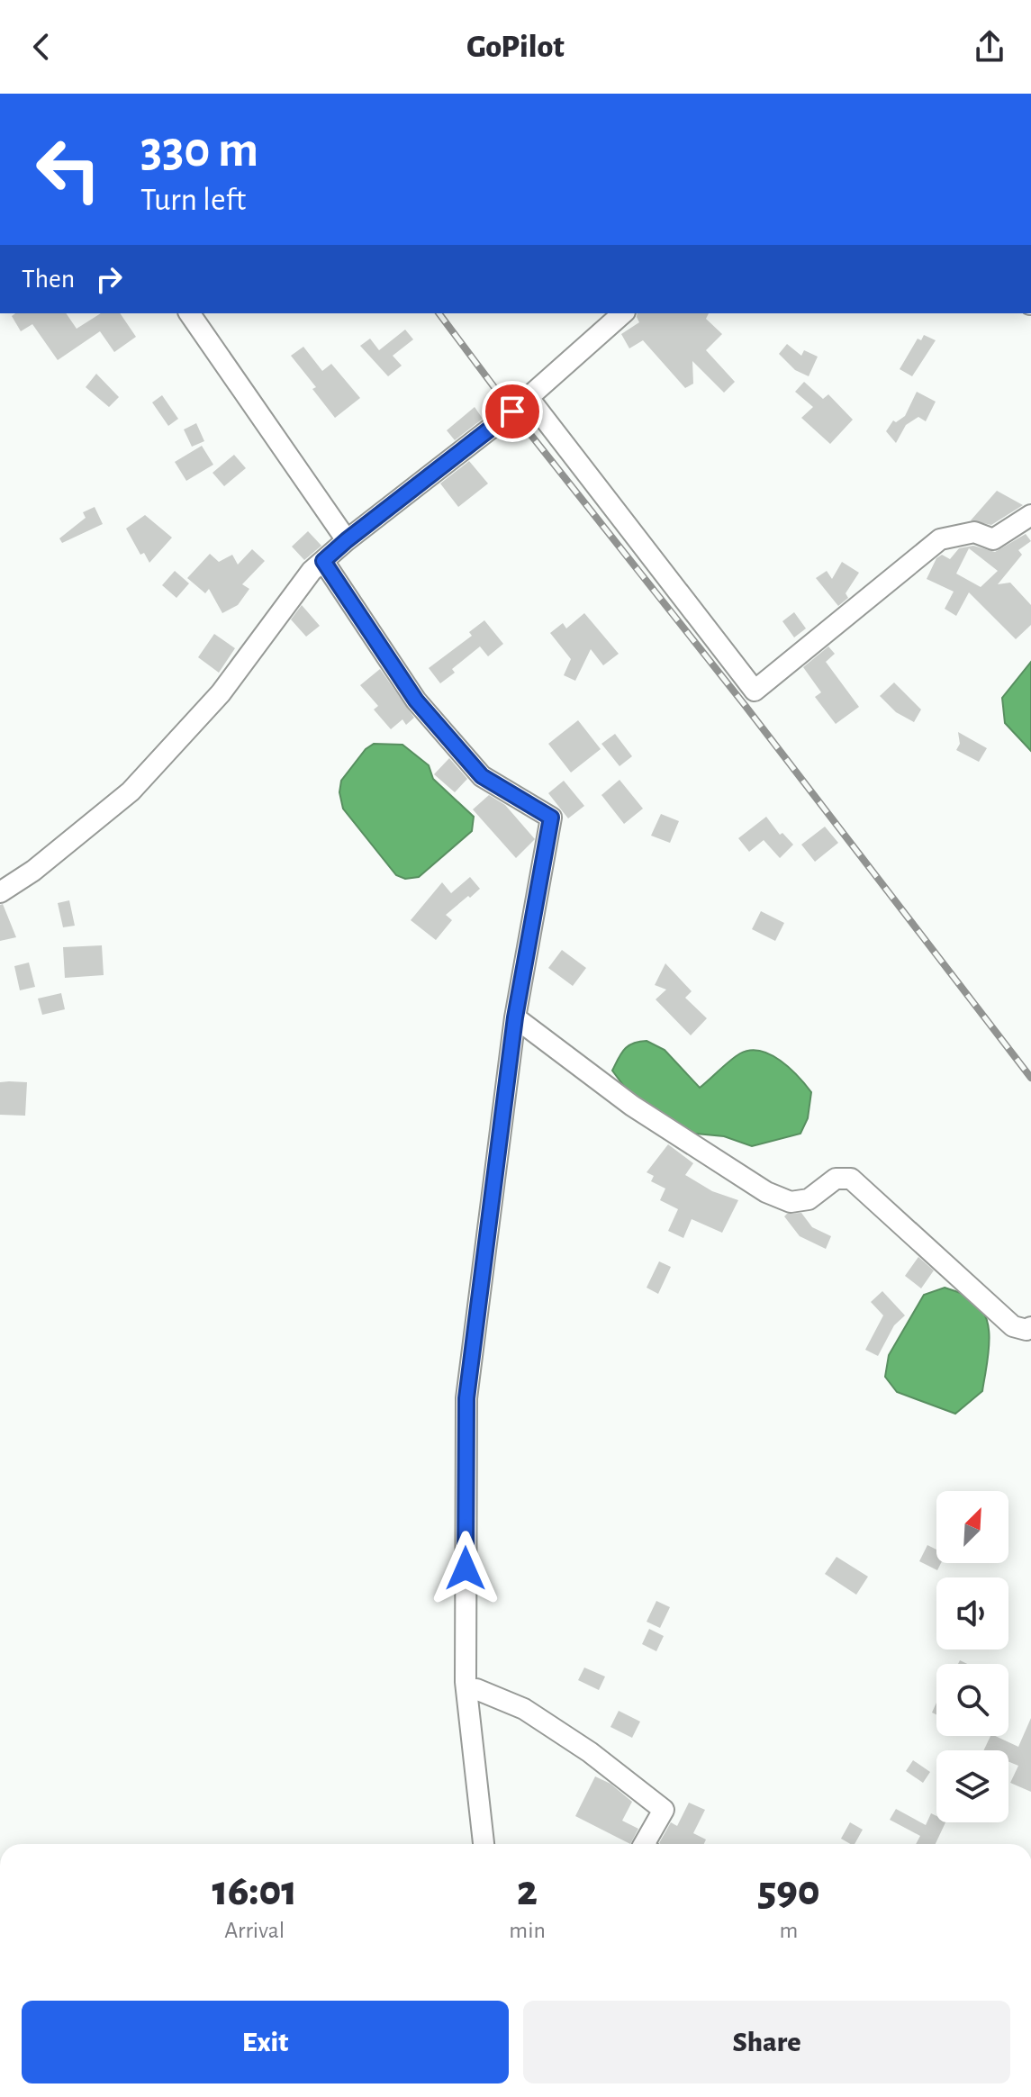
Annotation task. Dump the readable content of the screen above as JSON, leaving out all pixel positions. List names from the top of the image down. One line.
{"north":"top right","page":{"header":"GoPilot","turn":["330 m","Turn left"],"then":"Then","eta":["16:01","Arrival","2","min","590","m"],"buttons":["Exit","Share"]}}
